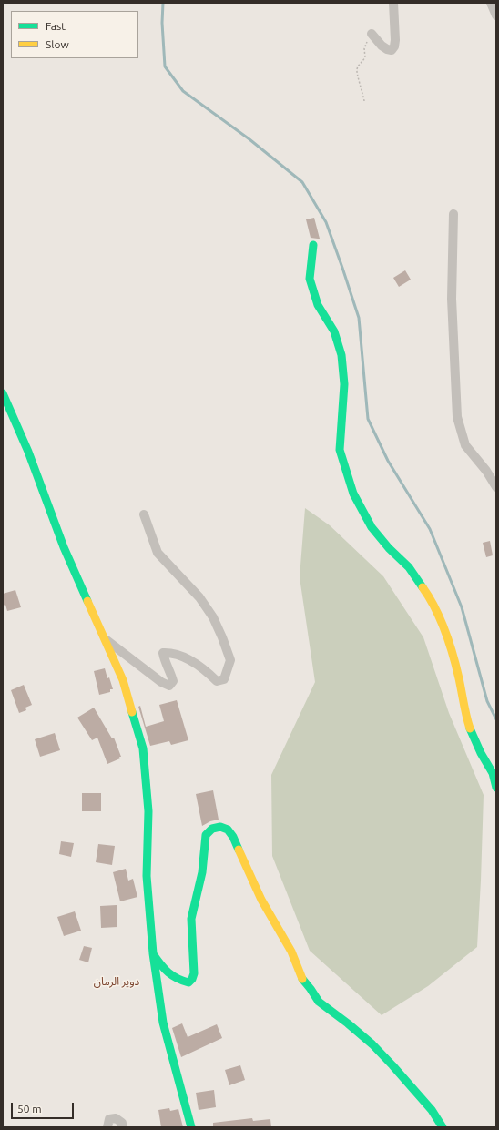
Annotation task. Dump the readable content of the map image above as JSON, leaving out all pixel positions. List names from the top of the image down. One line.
{"districts":["دوير الرمان"],"legend":["Fast","Slow"],"scale_bar":"50 m"}
